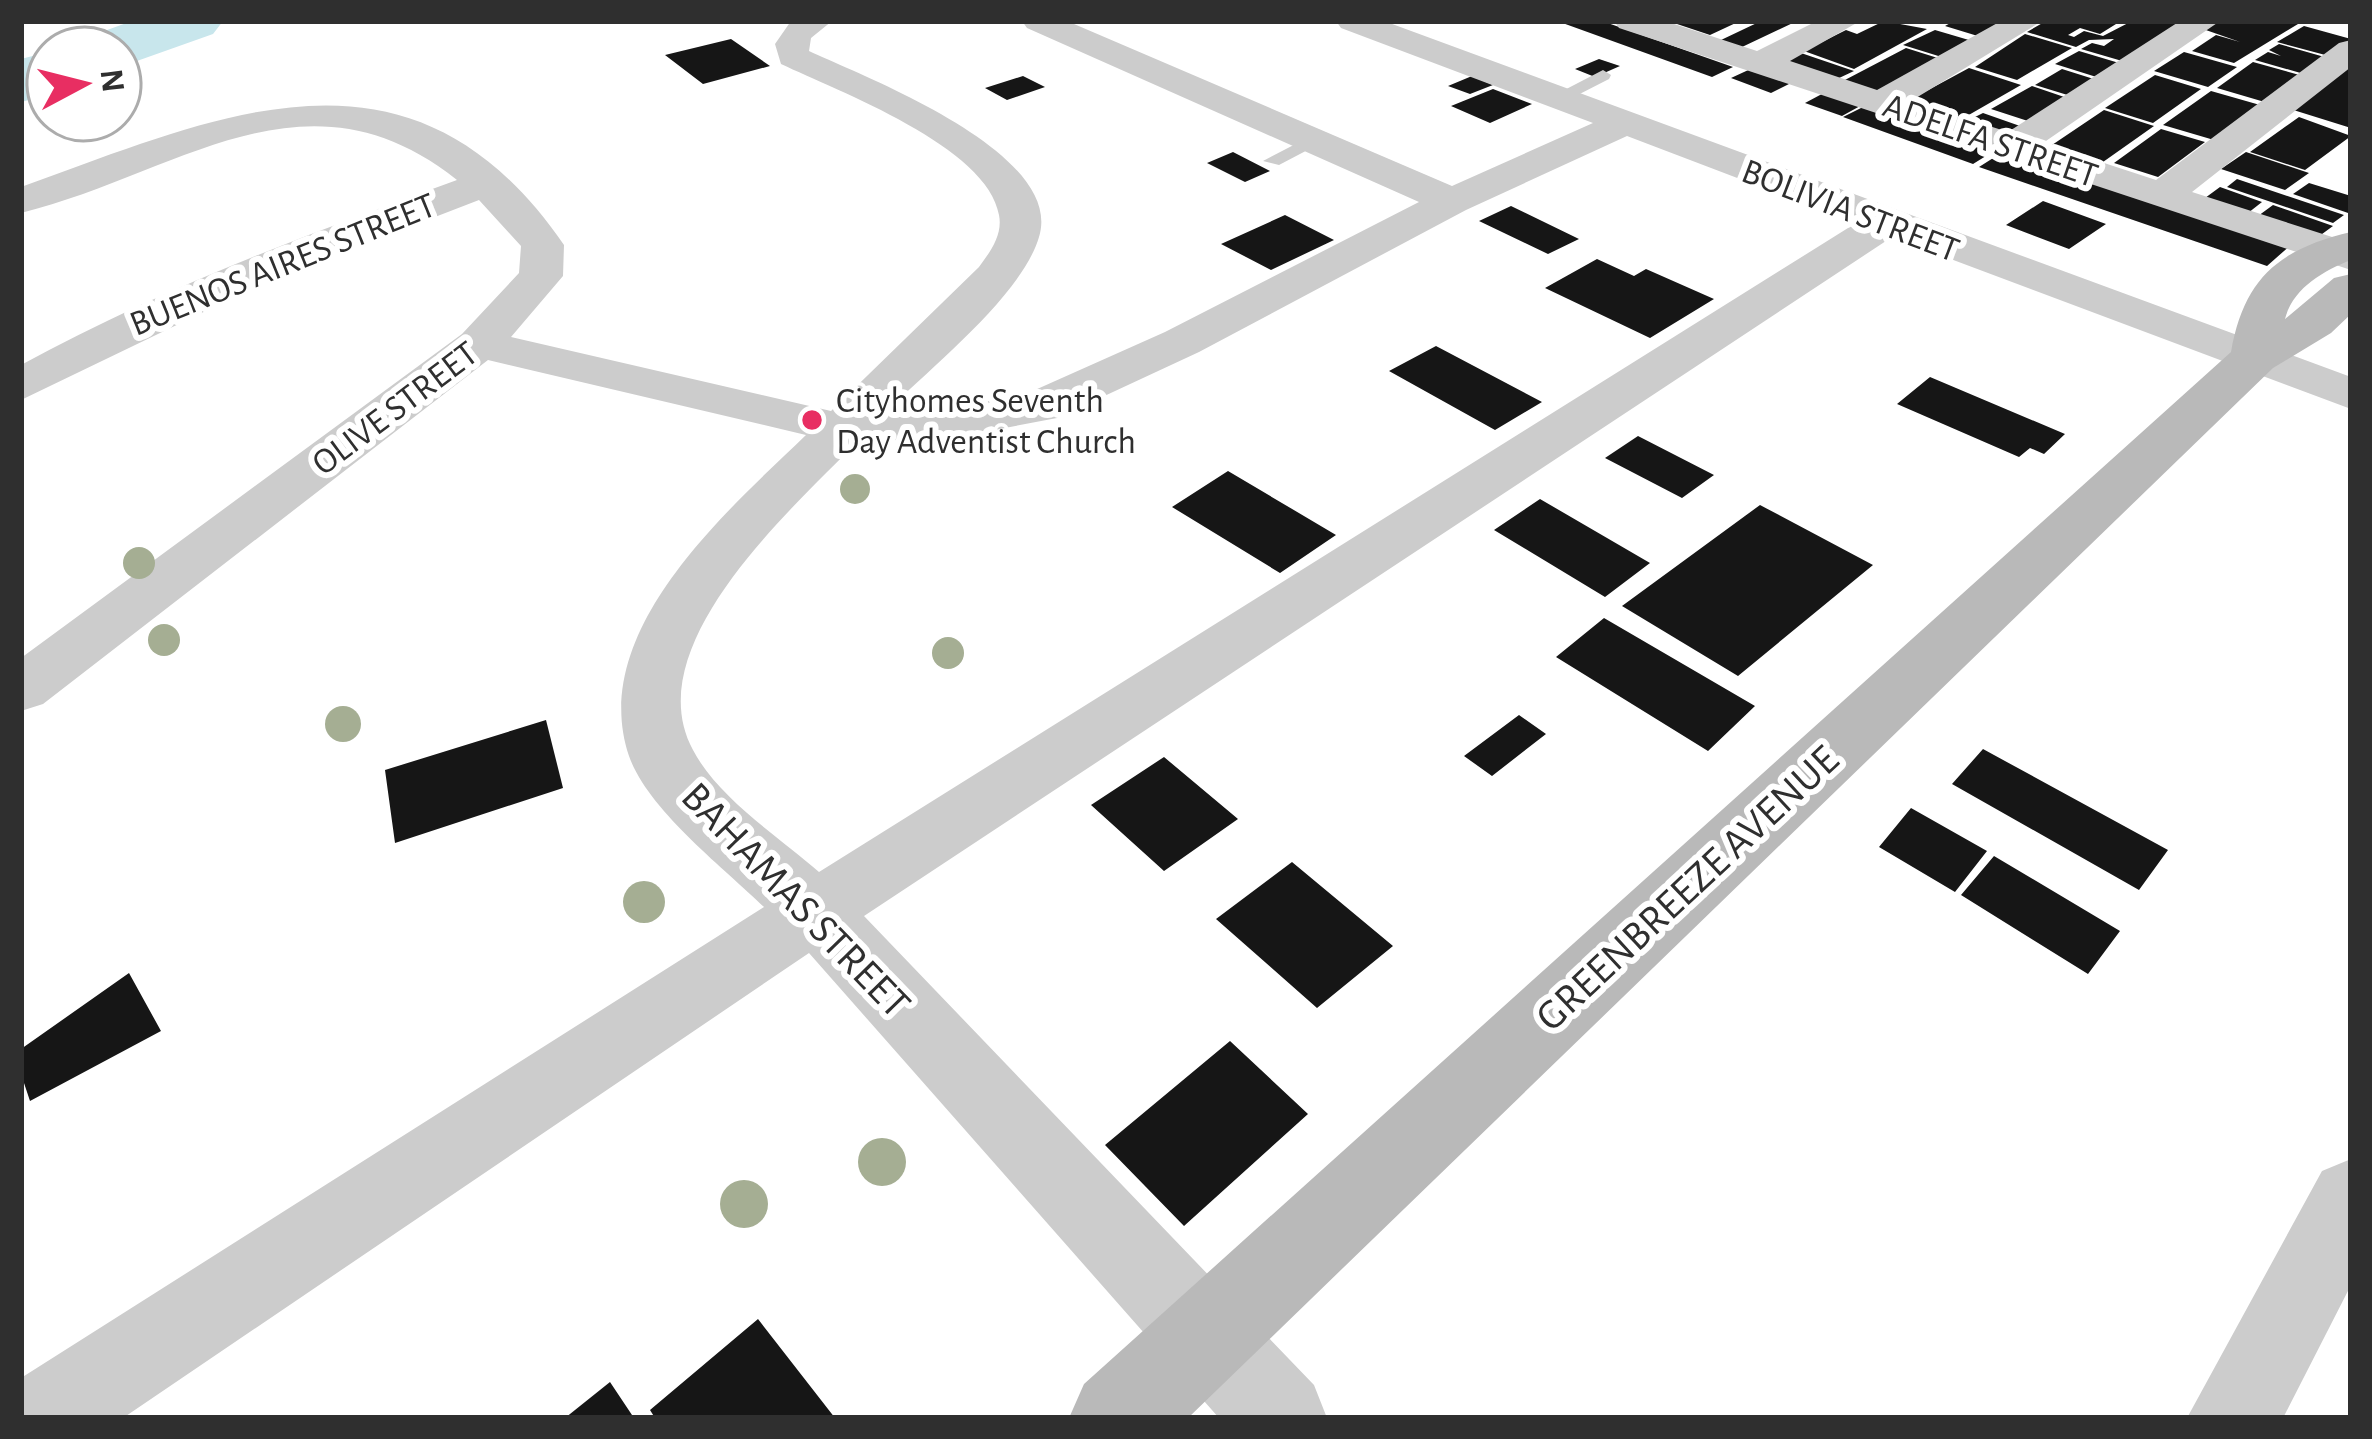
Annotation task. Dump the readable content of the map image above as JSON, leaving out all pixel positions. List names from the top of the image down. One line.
{"streets":{"street":["ADELFA STREET","BOLIVIA STREET","BUENOS AIRES STREET","OLIVE STREET","GREENBREEZE AVENUE","BAHAMAS STREET"]},"crossings":[["ADELFA STREET","GREENBREEZE AVENUE"],["BOLIVIA STREET","GREENBREEZE AVENUE"],["BUENOS AIRES STREET","OLIVE STREET"],["GREENBREEZE AVENUE","BAHAMAS STREET"]],"places":["Cityhomes Seventh Day Adventist Church"],"north":"right"}
